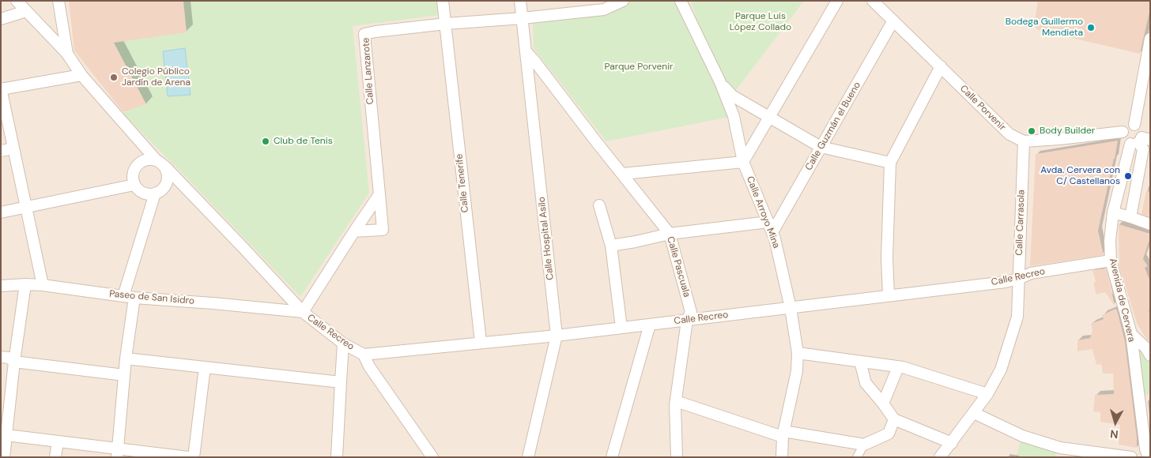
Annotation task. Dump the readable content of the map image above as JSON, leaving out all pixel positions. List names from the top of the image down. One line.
{"streets":{"street":["Calle Lanzarote","Calle Porvenir","Calle Guzmán el Bueno","Calle Tenerife","Calle Arroyo Mina","Calle Carrasola","Calle Hospital Asilo","Calle Pascuala","Calle Recreo","Paseo de San Isidro","Avenida de Cervera"]},"crossings":[["Calle Lanzarote","Calle Tenerife"],["Calle Lanzarote","Calle Hospital Asilo"],["Calle Porvenir","Calle Guzmán el Bueno"],["Calle Porvenir","Calle Carrasola"],["Calle Guzmán el Bueno","Calle Arroyo Mina"],["Calle Tenerife","Calle Recreo"],["Calle Arroyo Mina","Calle Recreo"],["Calle Carrasola","Calle Recreo"],["Calle Hospital Asilo","Calle Pascuala"],["Calle Hospital Asilo","Calle Recreo"],["Calle Pascuala","Calle Recreo"],["Calle Recreo","Paseo de San Isidro"],["Calle Recreo","Avenida de Cervera"]],"parks":["Parque Luis López Collado","Parque Porvenir"],"places":["Bodega Guillermo Mendieta","Colegio Público Jardín de Arena","Body Builder","Club de Tenis","Avda. Cervera con C/ Castellanos"],"north":"bottom"}
